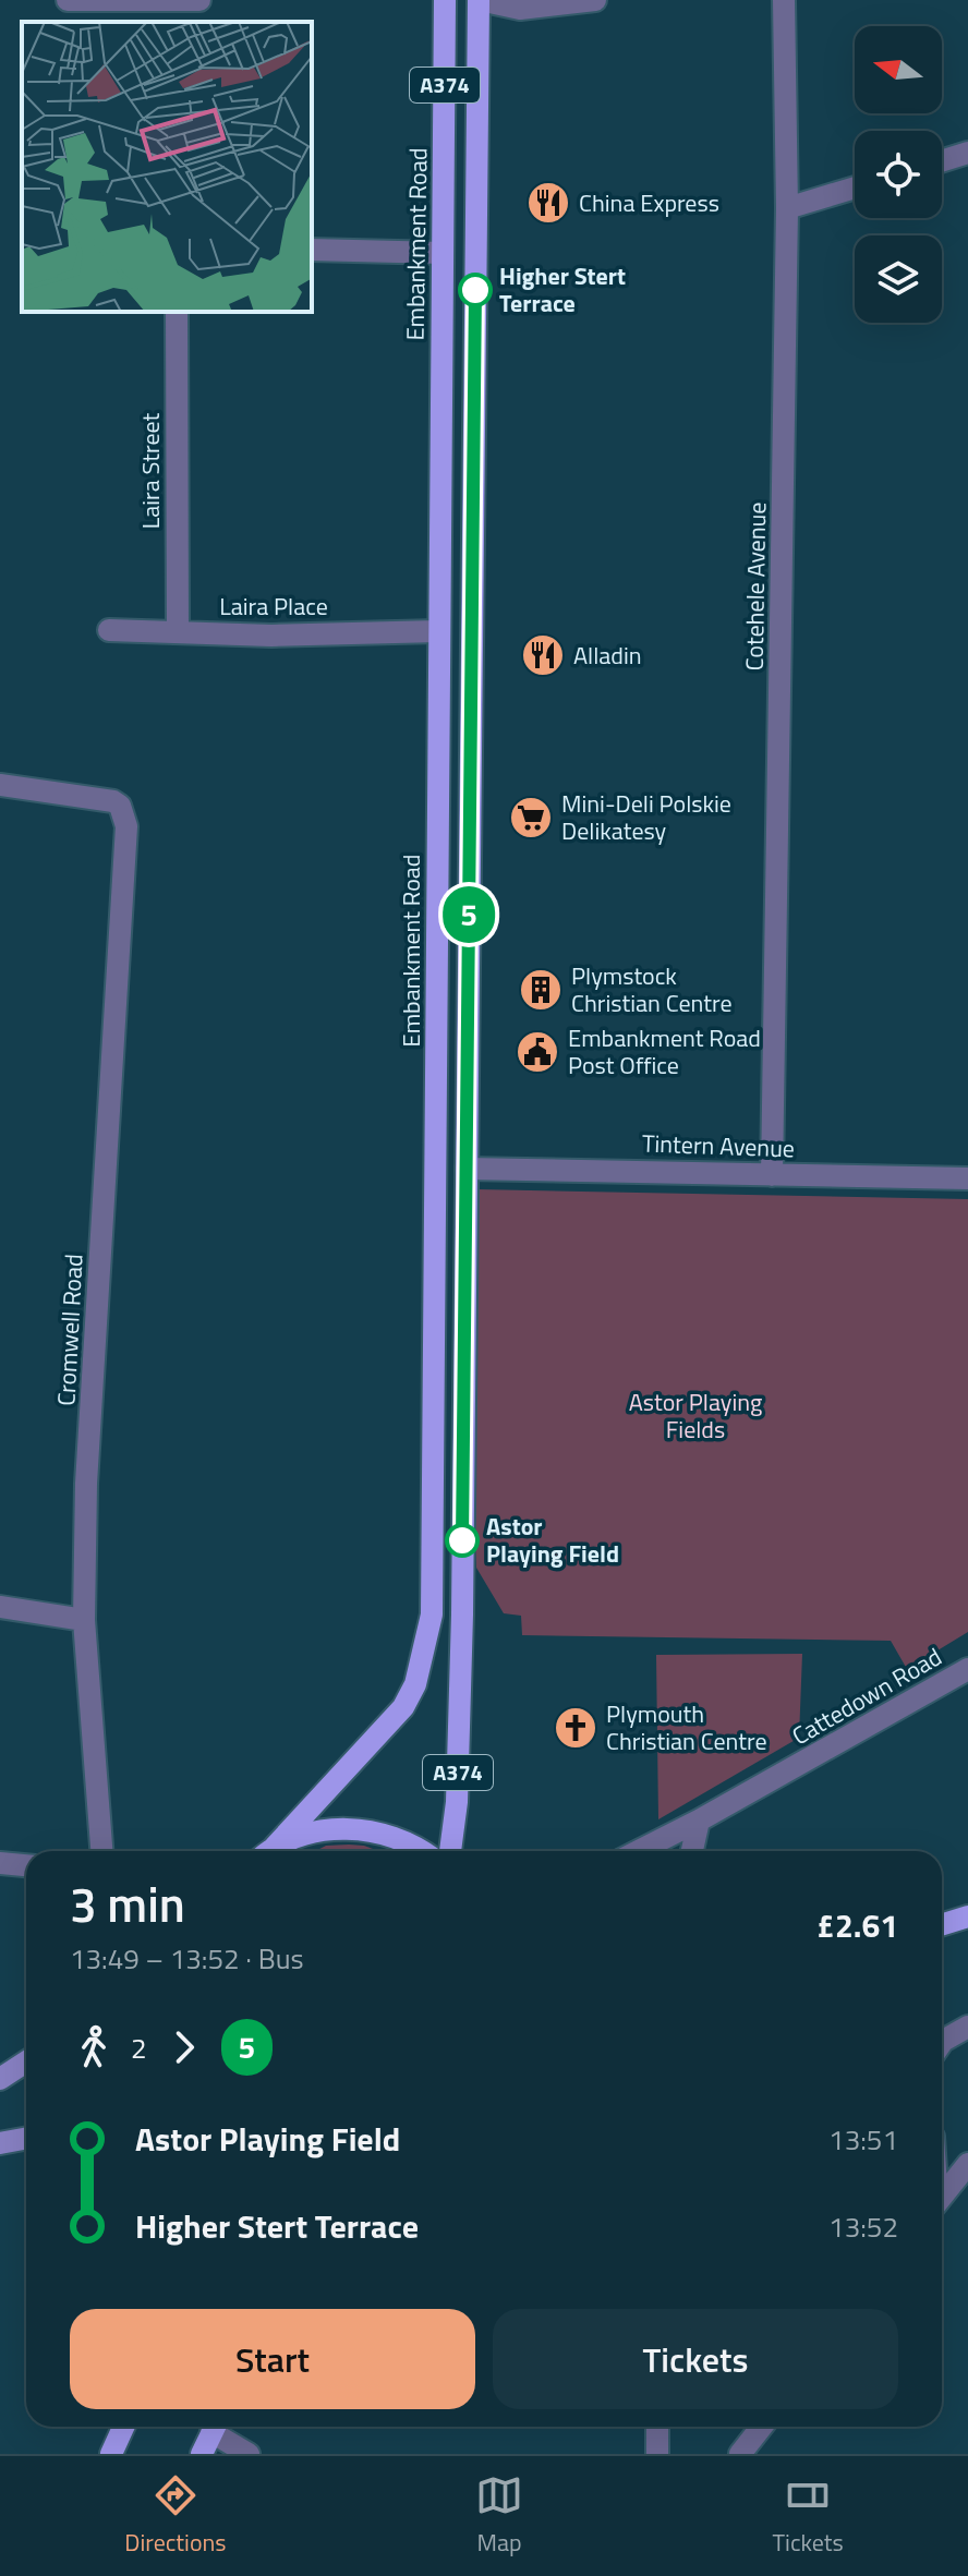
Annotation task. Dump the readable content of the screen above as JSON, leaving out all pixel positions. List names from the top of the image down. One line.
{"streets":{"main road":["A374","Embankment Road"],"street":["Laira Street","Cotehele Avenue","Laira Place","Tintern Avenue","Cromwell Road","Cattedown Road"]},"crossings":[["A374","Tintern Avenue"],["Embankment Road","Laira Place"],["Laira Street","Laira Place"],["Cotehele Avenue","Tintern Avenue"]],"parks":["Astor Playing Fields"],"places":{"restaurant":["China Express","Alladin"],"other":["Higher Stert Terrace","Astor Playing Field"],"supermarket":["Mini-Deli Polskie Delikatesy"],"building":["Plymstock Christian Centre"],"public building":["Embankment Road Post Office"],"church":["Plymouth Christian Centre"]},"lines":["bus line 5"],"north":"left","page":{"on_map":"5","heading":["3 min","13:49 – 13:52 · Bus","£2.61"],"legs":["2","5"],"list":[{"name":"Astor Playing Field","value":"13:51"},{"name":"Higher Stert Terrace","value":"13:52"}],"buttons":["Start","Tickets"],"tabs":["Directions","Map","Tickets"]}}
